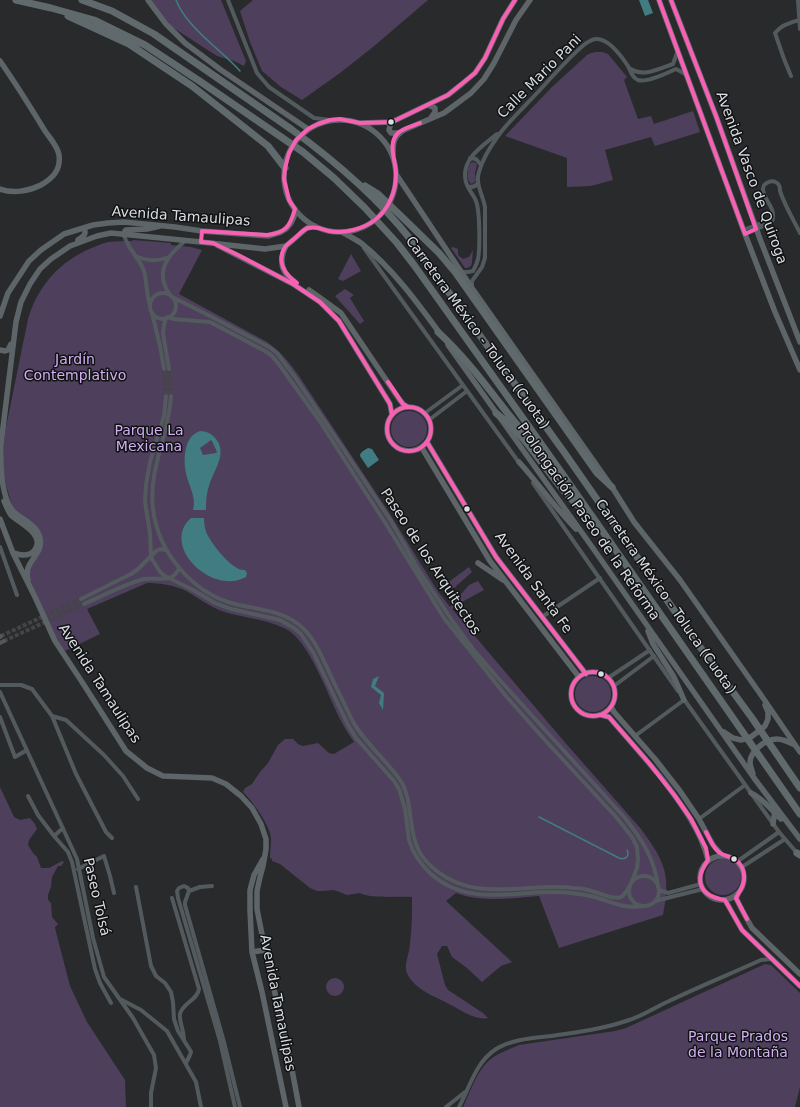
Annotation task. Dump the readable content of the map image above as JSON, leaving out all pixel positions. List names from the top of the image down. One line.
{"streets":{"highway":["Carretera México - Toluca (Cuota)"],"street":["Calle Mario Pani","Avenida Vasco de Quiroga","Avenida Tamaulipas","Prolongación Paseo de la Reforma","Paseo de los Arquitectos","Avenida Santa Fe","Paseo Tolsá"]},"crossings":[["Calle Mario Pani","Avenida Vasco de Quiroga"],["Avenida Tamaulipas","Prolongación Paseo de la Reforma"]],"parks":["Jardín Contemplativo","Parque La Mexicana","Parque Prados de la Montaña"]}
